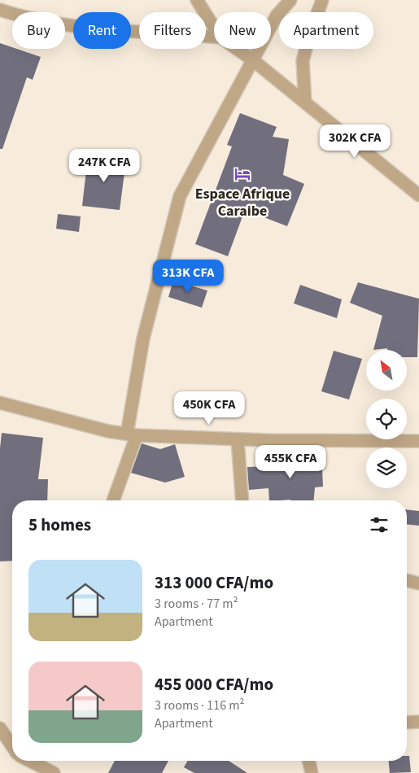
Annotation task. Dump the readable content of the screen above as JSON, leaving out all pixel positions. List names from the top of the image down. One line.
{"places":{"hotel":["Espace Afrique Caraibe"]},"north":"top left","page":{"chip":["Buy","Rent","Filters","New","Apartment"],"price":["302K CFA","247K CFA","313K CFA","450K CFA","455K CFA"],"heading":"5 homes","list":[{"name":"313 000 CFA/mo","note":"3 rooms · 77 m² · Apartment"},{"name":"455 000 CFA/mo","note":"3 rooms · 116 m² · Apartment"}]}}
